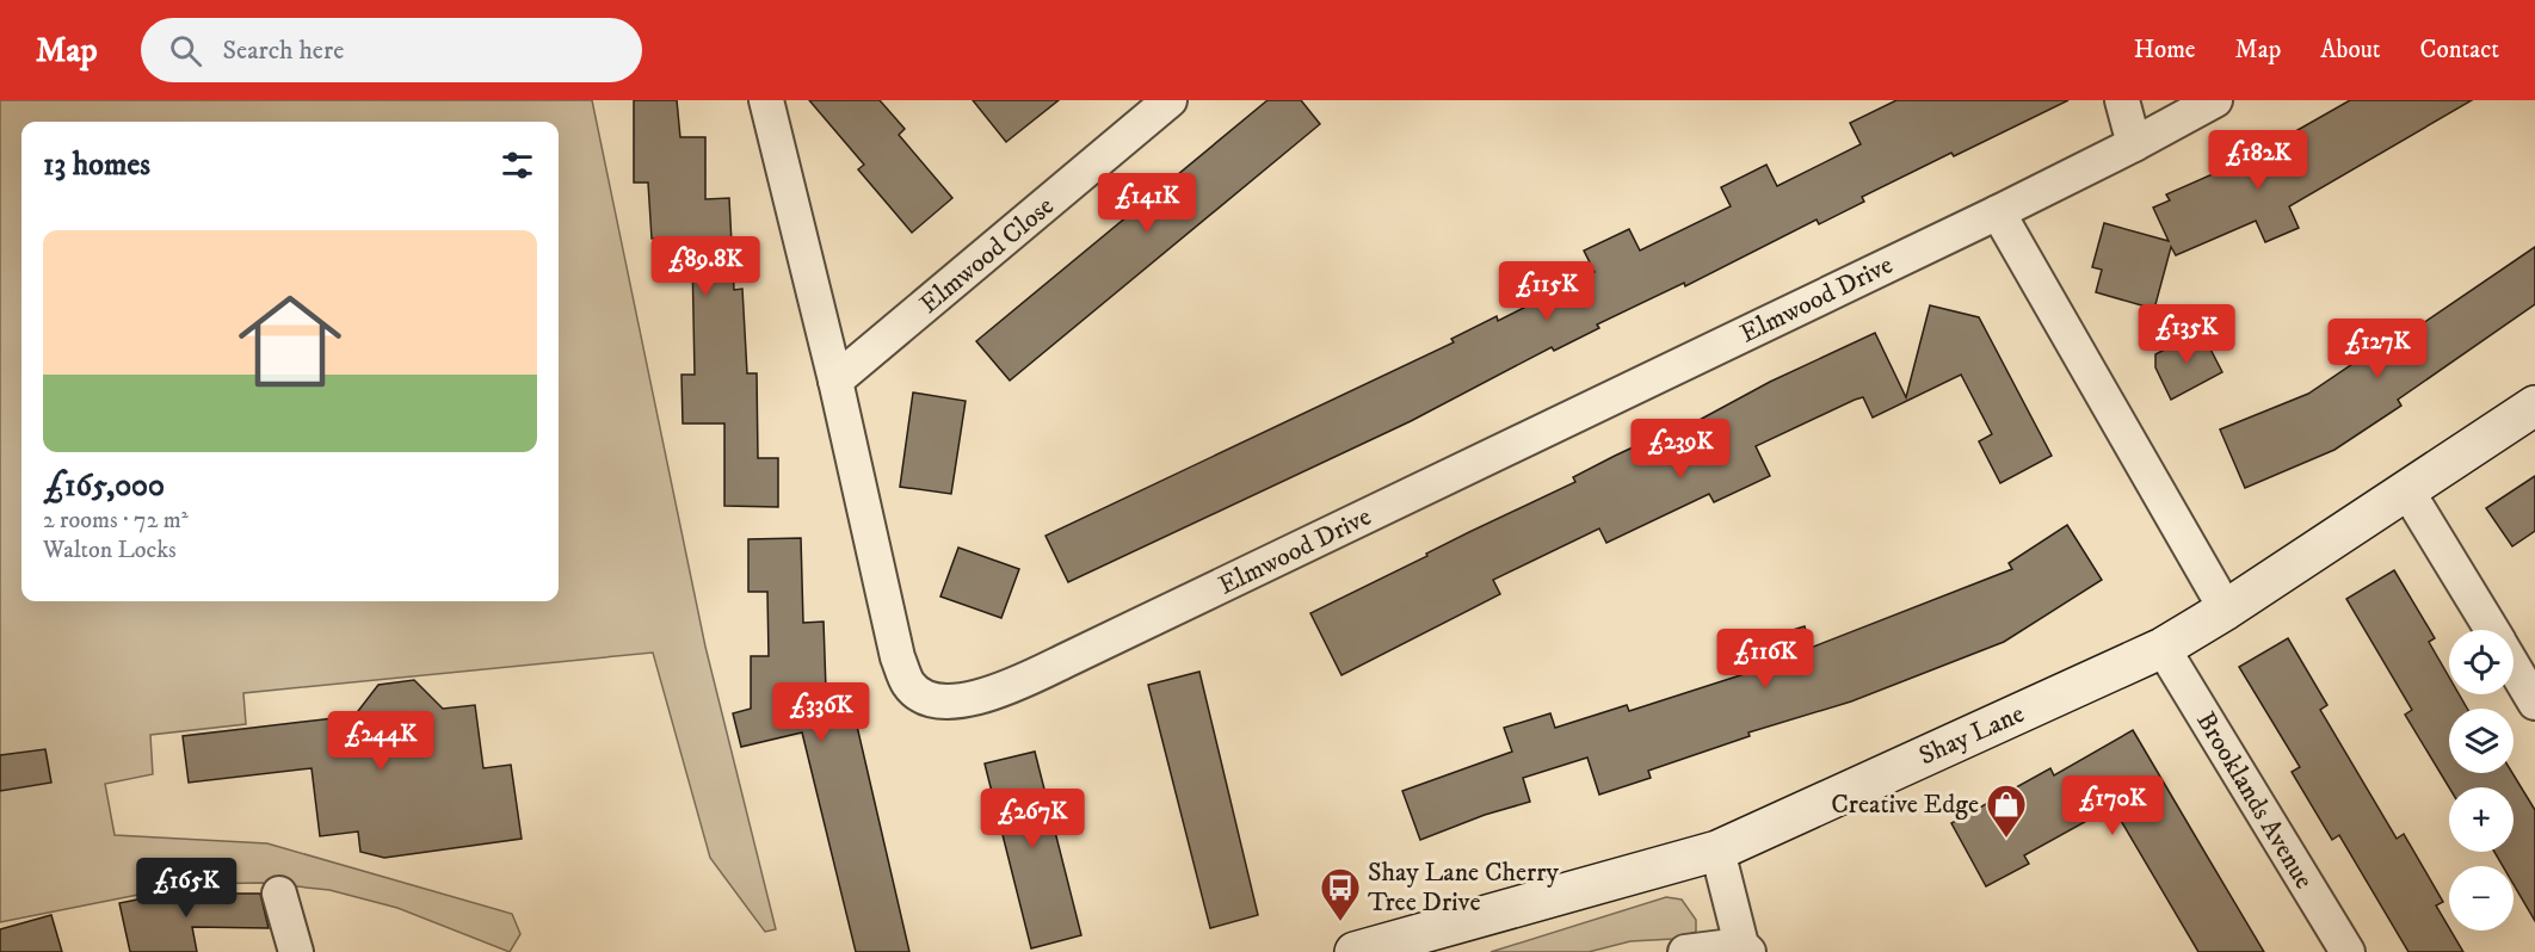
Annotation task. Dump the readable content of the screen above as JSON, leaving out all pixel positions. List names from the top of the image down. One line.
{"streets":{"main road":["Shay Lane"],"street":["Elmwood Close","Elmwood Drive","Brooklands Avenue"]},"crossings":[["Elmwood Close","Elmwood Drive"],["Shay Lane","Brooklands Avenue"]],"places":{"shop":["Creative Edge"],"bus stop":["Shay Lane Cherry Tree Drive"]},"page":{"header":"Map","search":"Search here","nav":["Home","Map","About","Contact"],"heading":"13 homes","price":["£182K","£141K","£89.8K","£115K","£135K","£127K","£239K","£116K","£336K","£244K","£170K","£267K","£165K"],"list":[{"name":"£165,000","note":"2 rooms · 72 m² · Walton Locks"}],"map_buttons":["+","−"]}}
